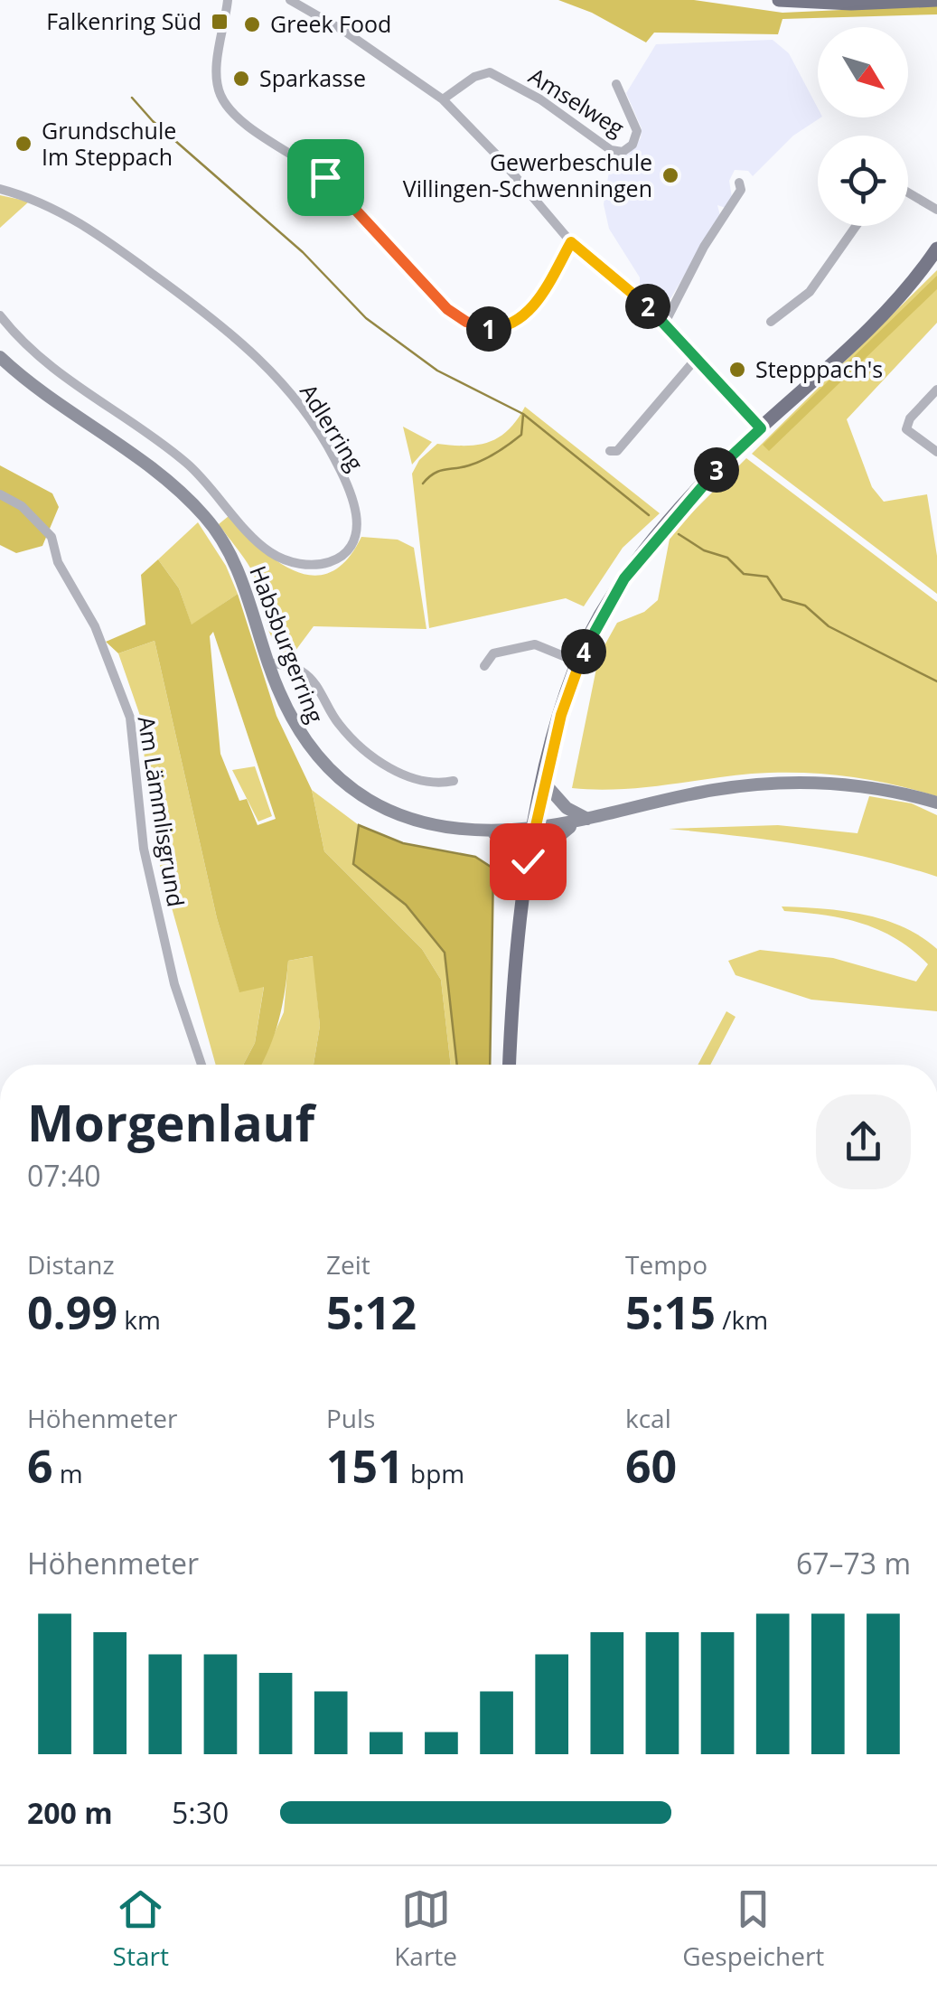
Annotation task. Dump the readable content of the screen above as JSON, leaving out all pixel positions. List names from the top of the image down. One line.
{"streets":{"street":["Amselweg","Adlerring","Habsburgerring","Am Lämmlisgrund"]},"places":{"transit":["Falkenring Süd"],"other":["Greek Food","Sparkasse","Grundschule Im Steppach","Gewerbeschule Villingen-Schwenningen","Stepppach's"]},"north":"bottom right","page":{"pins":["2","1","3","4"],"heading":["Morgenlauf","07:40"],"stats":[["Distanz","0.99 km"],["Zeit","5:12"],["Tempo","5:15 /km"],["Höhenmeter","6 m"],["Puls","151 bpm"],["kcal","60"]],"chart":["Höhenmeter","67–73 m"],"list":[{"name":"200 m","note":"5:30"}],"tabs":["Start","Karte","Gespeichert"]}}
